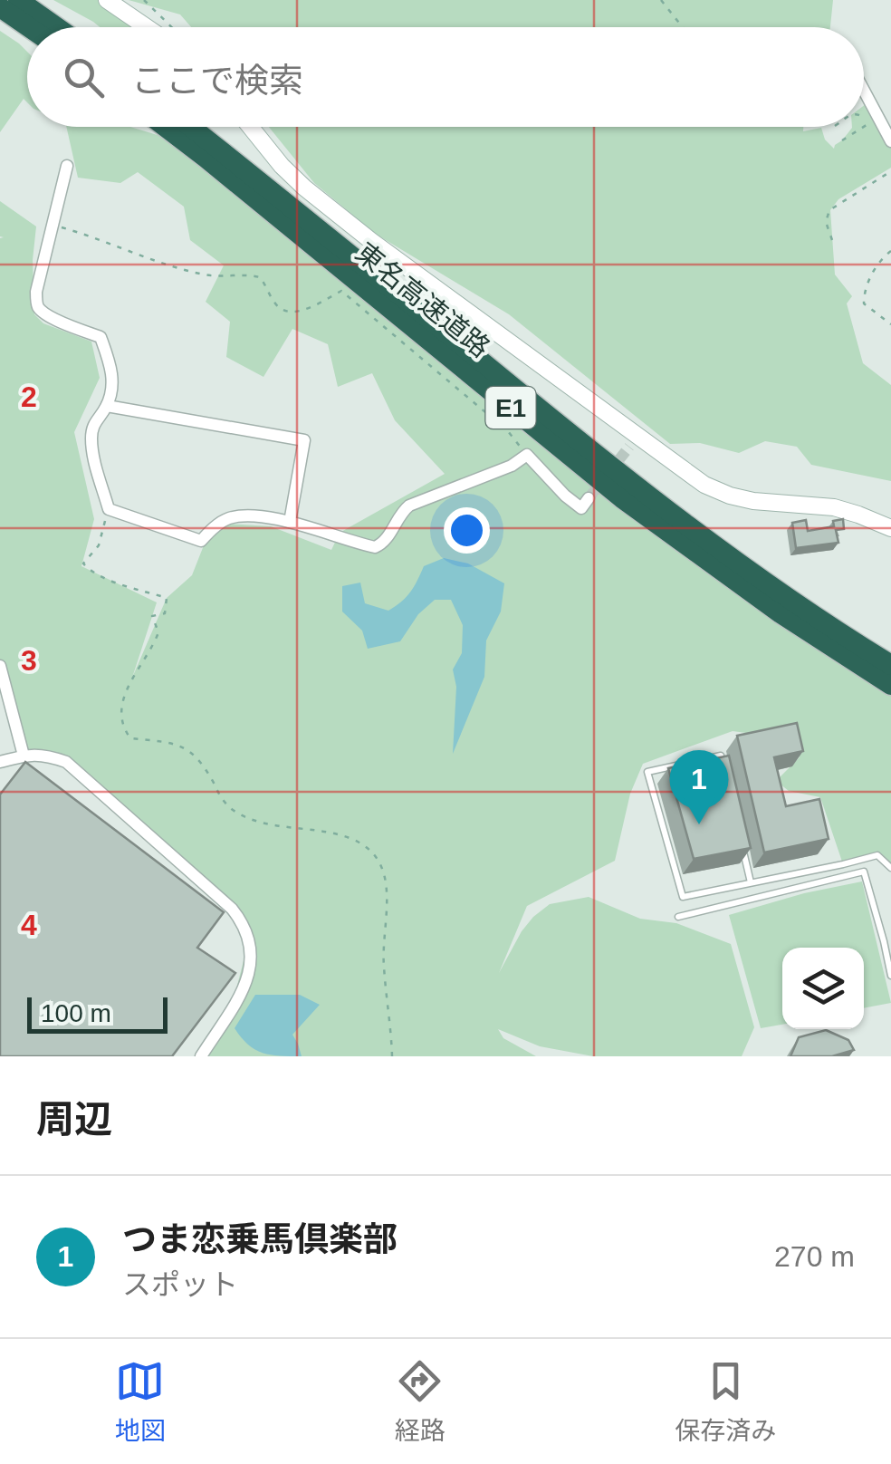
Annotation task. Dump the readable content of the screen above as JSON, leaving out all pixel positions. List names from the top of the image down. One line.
{"streets":{"highway":["東名高速道路","E1"]},"scale_bar":"100 m","page":{"search":"ここで検索","pins":"1","scale":"100 m","heading":"周辺","list":[{"mark":"1","name":"つま恋乗馬倶楽部","note":"スポット","value":"270 m"}],"nav":["地図","経路","保存済み"]},"grid":{"rows":["2","3","4"]}}
